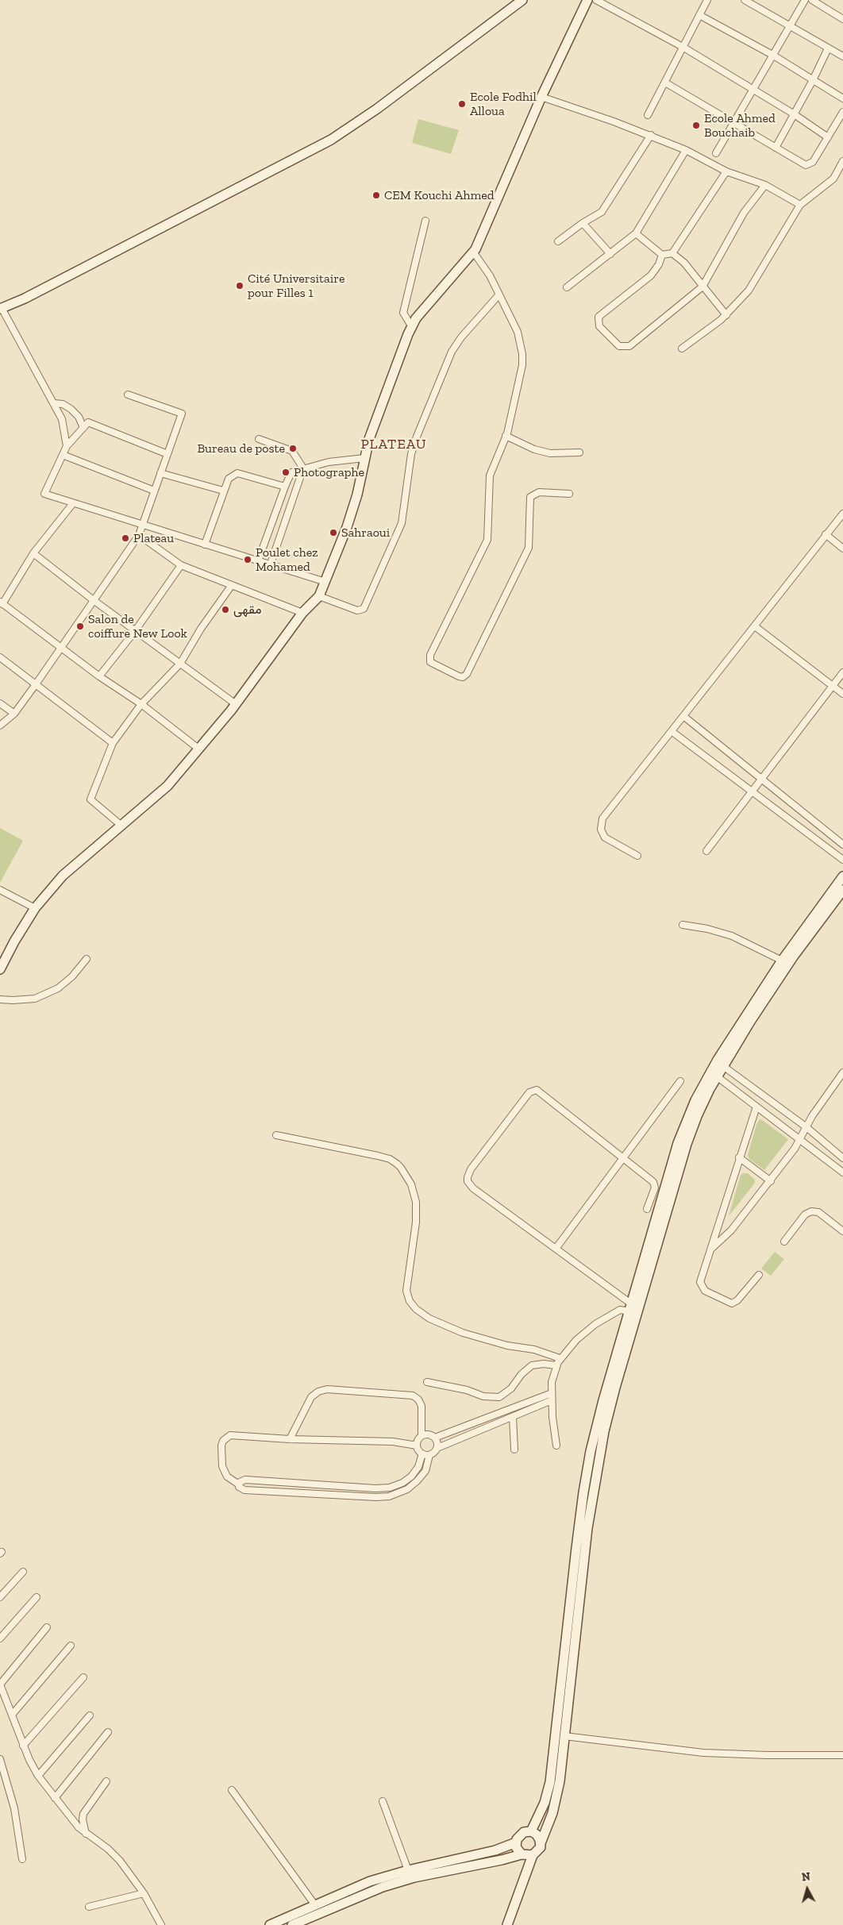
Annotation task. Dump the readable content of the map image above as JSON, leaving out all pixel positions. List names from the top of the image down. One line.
{"districts":["PLATEAU"],"places":["Ecole Fodhil Alloua","Ecole Ahmed Bouchaib","CEM Kouchi Ahmed","Cité Universitaire pour Filles 1","Bureau de poste","Photographe","Sahraoui","Plateau","Poulet chez Mohamed","مقهى","Salon de coiffure New Look"],"north":"top"}
